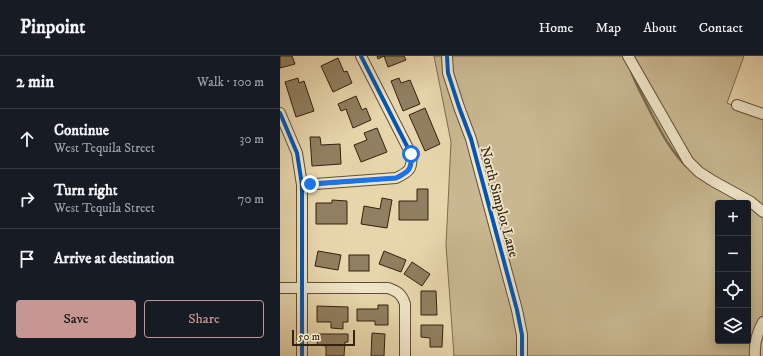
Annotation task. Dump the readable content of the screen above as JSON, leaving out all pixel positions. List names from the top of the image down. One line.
{"streets":{"street":["North Simplot Lane"]},"scale_bar":"50 m","page":{"header":"Pinpoint","nav":["Home","Map","About","Contact"],"heading":["2 min","Walk · 100 m"],"list":[["Continue","West Tequila Street","30 m"],["Turn right","West Tequila Street","70 m"],"Arrive at destination"],"map_buttons":["+","−"],"buttons":["Save","Share"],"scale":"50 m"}}
